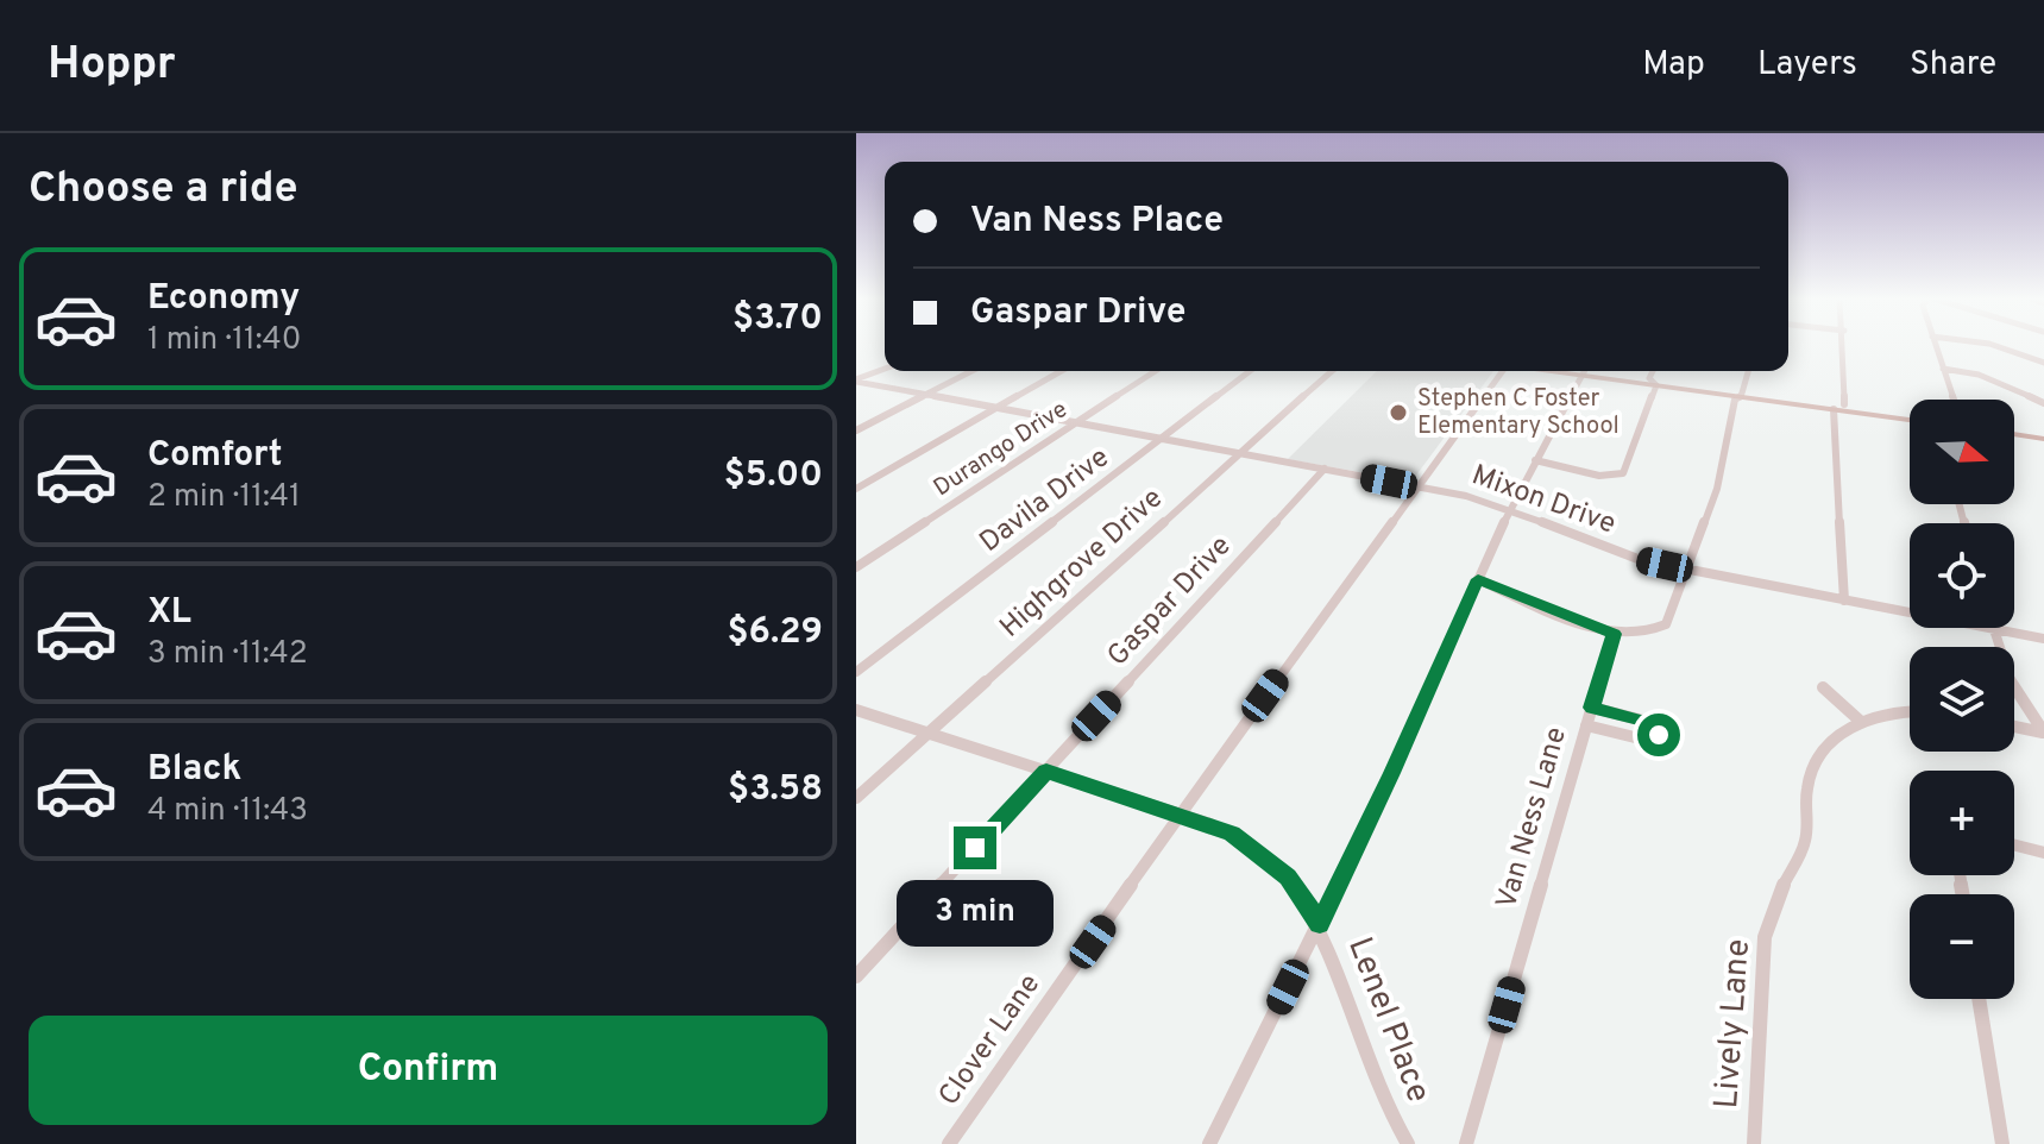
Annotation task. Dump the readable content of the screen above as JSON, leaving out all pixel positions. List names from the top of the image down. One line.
{"streets":{"street":["Durango Drive","Davila Drive","Mixon Drive","Highgrove Drive","Gaspar Drive","Van Ness Lane","Lenel Place","Lively Lane","Clover Lane"]},"crossings":[["Durango Drive","Mixon Drive"],["Davila Drive","Mixon Drive"],["Mixon Drive","Highgrove Drive"],["Mixon Drive","Gaspar Drive"],["Mixon Drive","Clover Lane"],["Highgrove Drive","Lenel Place"],["Gaspar Drive","Lenel Place"],["Lenel Place","Clover Lane"]],"places":["Stephen C Foster Elementary School"],"north":"right","page":{"header":"Hoppr","nav":["Map","Layers","Share"],"heading":"Choose a ride","banner":["Van Ness Place","Gaspar Drive"],"list":[{"name":"Economy","note":"1 min · 11:40","value":"$3.70"},{"name":"Comfort","note":"2 min · 11:41","value":"$5.00"},{"name":"XL","note":"3 min · 11:42","value":"$6.29"},{"name":"Black","note":"4 min · 11:43","value":"$3.58"}],"map_buttons":["+","−"],"bubble":"3 min","buttons":"Confirm"}}
